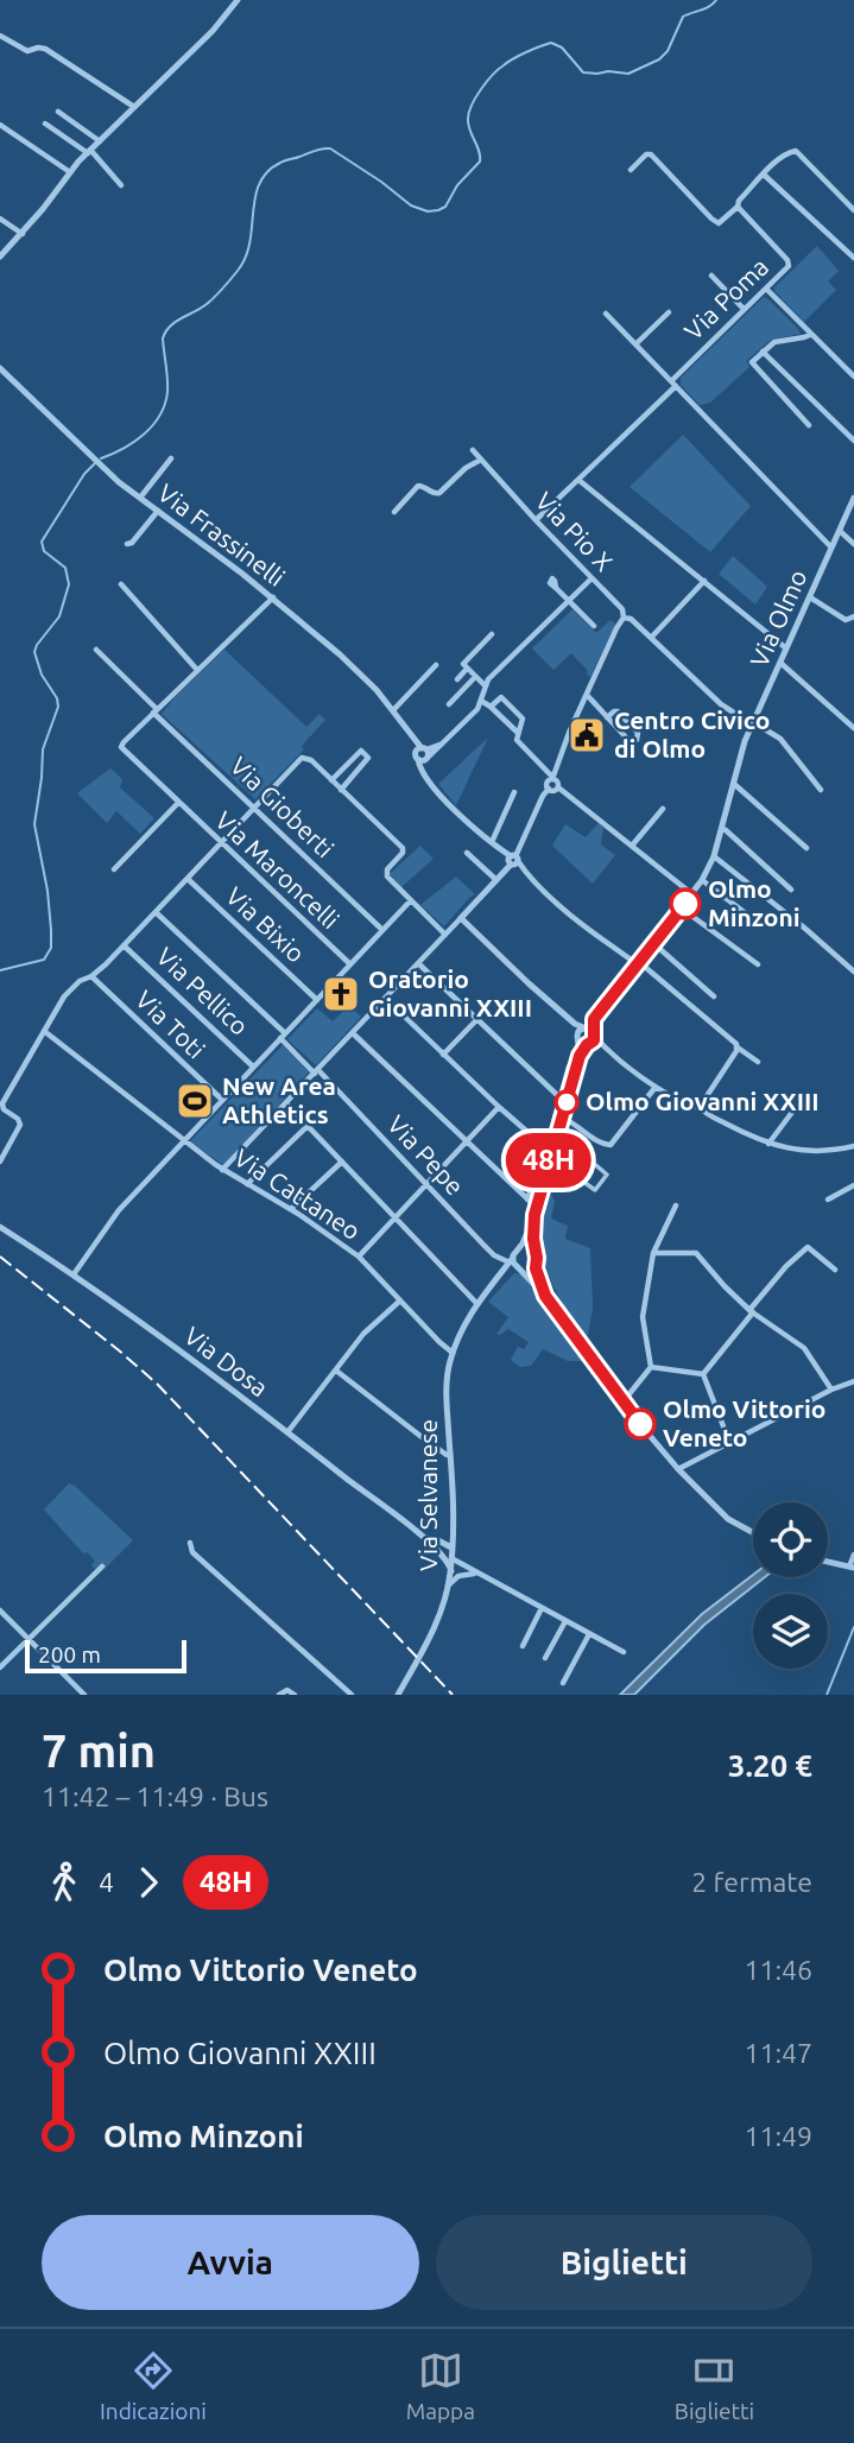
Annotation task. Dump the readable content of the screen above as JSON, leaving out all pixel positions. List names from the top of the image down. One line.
{"streets":{"street":["Via Poma","Via Pio X","Via Frassinelli","Via Olmo","Via Gioberti","Via Maroncelli","Via Bixio","Via Pellico","Via Toti","Via Pepe","Via Cattaneo","Via Dosa","Via Selvanese"]},"crossings":[["Via Poma","Via Pio X"],["Via Pio X","Via Olmo"],["Via Frassinelli","Via Olmo"],["Via Gioberti","Via Maroncelli"],["Via Pepe","Via Selvanese"],["Via Cattaneo","Via Selvanese"],["Via Dosa","Via Selvanese"]],"places":{"public building":["Centro Civico di Olmo"],"other":["Olmo Minzoni","Olmo Giovanni XXIII","Olmo Vittorio Veneto"],"church":["Oratorio Giovanni XXIII"],"sports":["New Area Athletics"]},"lines":["bus line 48H"],"scale_bar":"200 m","page":{"on_map":"48H","scale":"200 m","heading":["7 min","11:42 – 11:49 · Bus","3.20 €"],"legs":["4","48H","2 fermate"],"list":[{"name":"Olmo Vittorio Veneto","value":"11:46"},{"name":"Olmo Giovanni XXIII","value":"11:47"},{"name":"Olmo Minzoni","value":"11:49"}],"buttons":["Avvia","Biglietti"],"tabs":["Indicazioni","Mappa","Biglietti"]}}
